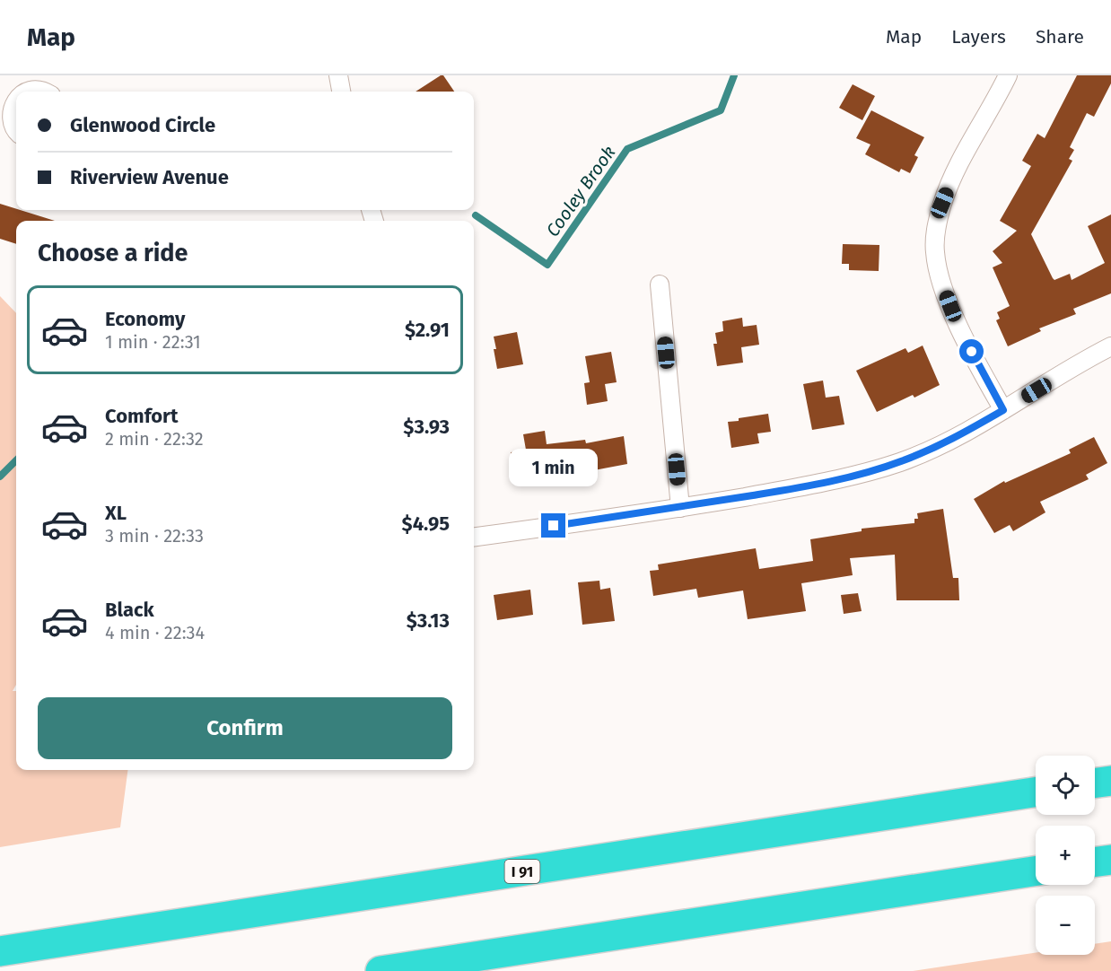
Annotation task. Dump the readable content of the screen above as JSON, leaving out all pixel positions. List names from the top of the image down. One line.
{"streets":{"highway":["I 91"]},"water":["Cooley Brook"],"page":{"header":"Map","nav":["Map","Layers","Share"],"banner":["Glenwood Circle","Riverview Avenue"],"heading":"Choose a ride","list":[{"name":"Economy","note":"1 min · 22:31","value":"$2.91"},{"name":"Comfort","note":"2 min · 22:32","value":"$3.93"},{"name":"XL","note":"3 min · 22:33","value":"$4.95"},{"name":"Black","note":"4 min · 22:34","value":"$3.13"}],"bubble":"1 min","buttons":"Confirm","map_buttons":["+","−"]}}
